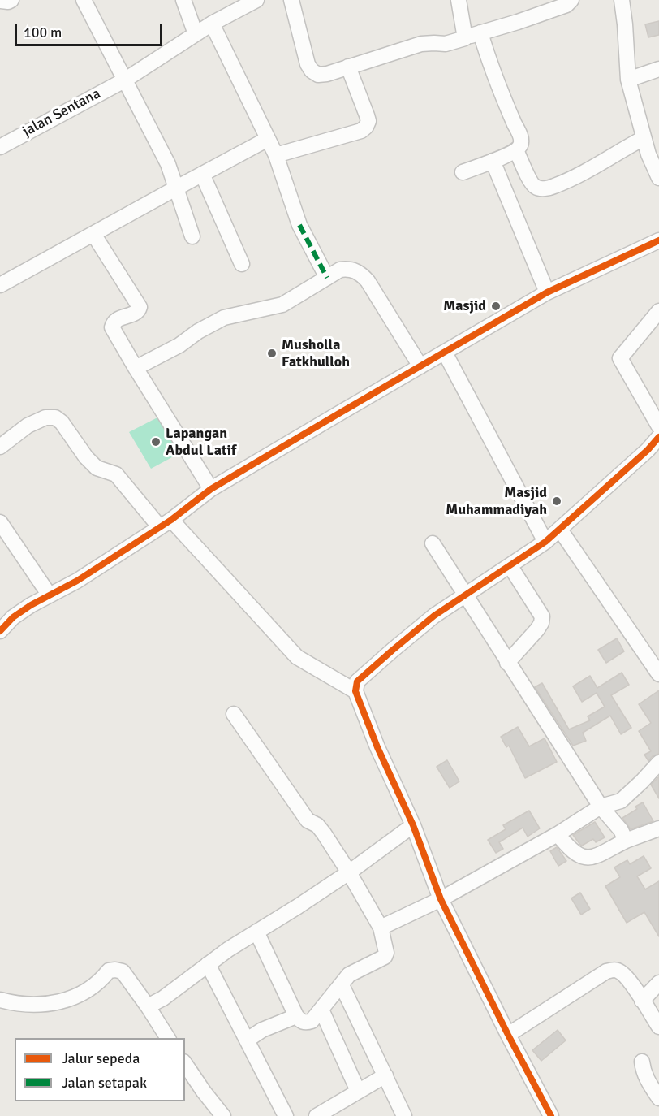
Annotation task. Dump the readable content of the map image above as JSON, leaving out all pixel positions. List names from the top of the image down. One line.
{"streets":{"street":["jalan Sentana"]},"places":["Masjid","Musholla Fatkhulloh","Lapangan Abdul Latif","Masjid Muhammadiyah"],"legend":["Jalur sepeda","Jalan setapak"],"scale_bar":"100 m"}
